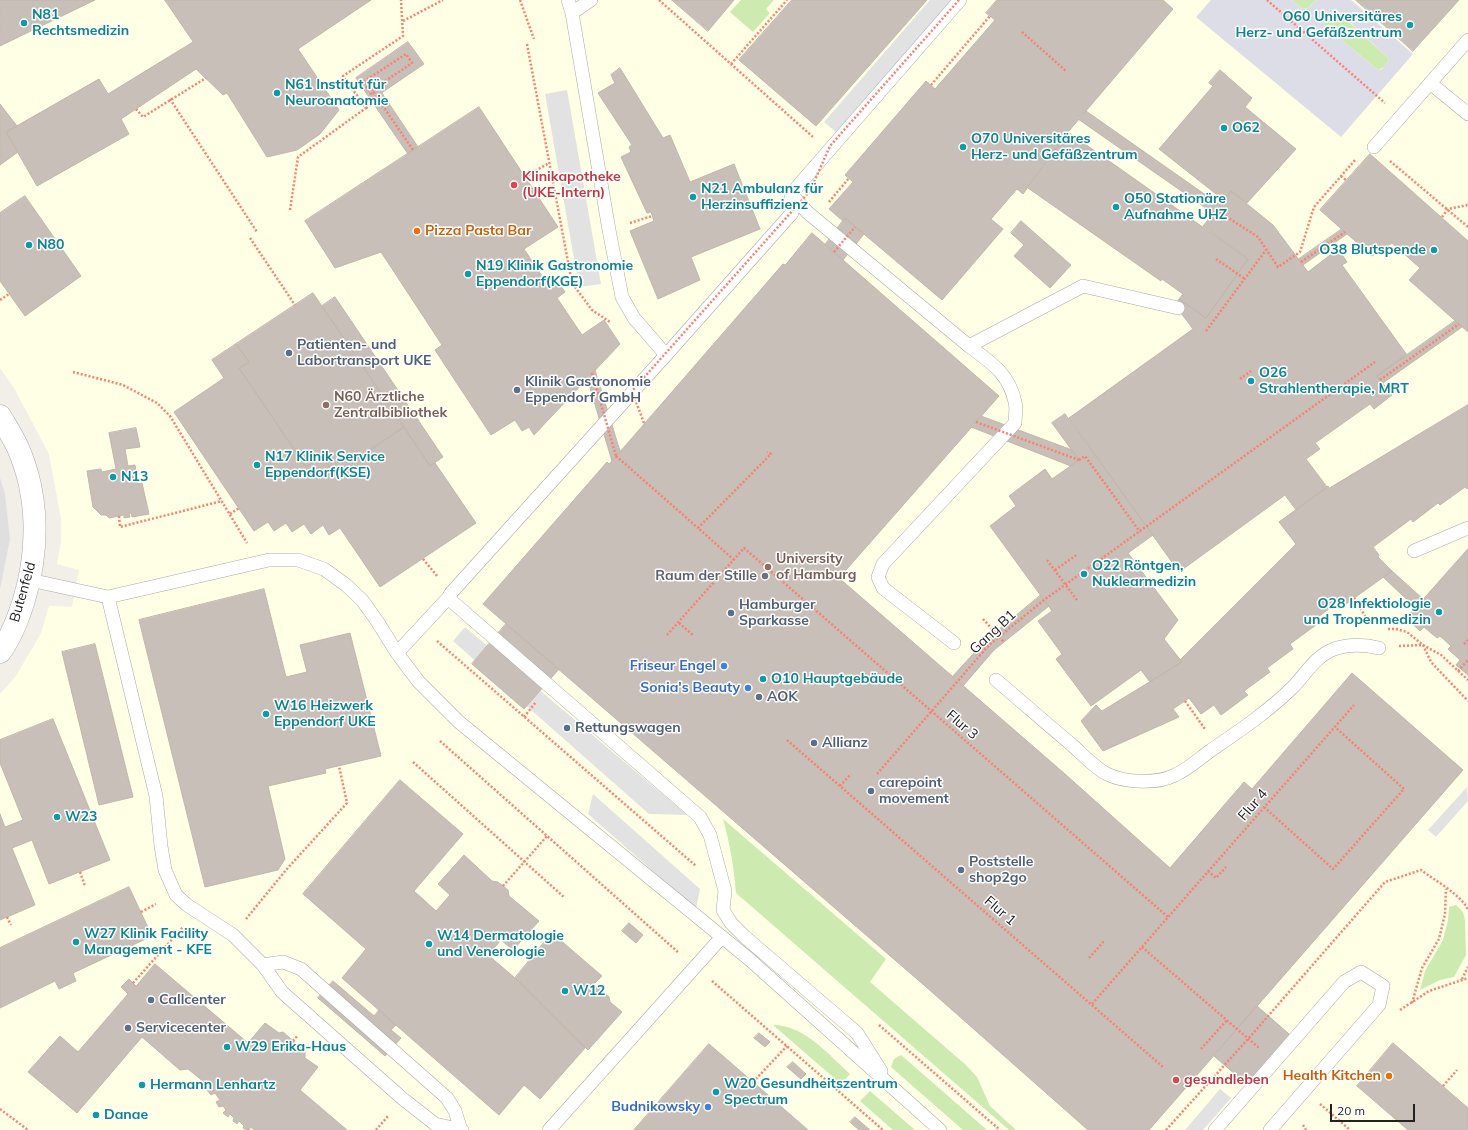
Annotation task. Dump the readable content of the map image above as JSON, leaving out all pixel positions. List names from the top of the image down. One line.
{"streets":{"street":["Butenfeld"],"path":["Gang B1","Flur 3","Flur 4","Flur 1"]},"crossings":[["Gang B1","Flur 3"],["Flur 3","Flur 4"],["Flur 4","Flur 1"]],"places":["N81 Rechtsmedizin","O60 Universitäres Herz- und Gefäßzentrum","N61 Institut für Neuroanatomie","O62","O70 Universitäres Herz- und Gefäßzentrum","Klinikapotheke (UKE-Intern)","N21 Ambulanz für Herzinsuffizienz","O50 Stationäre Aufnahme UHZ","Pizza Pasta Bar","N80","O38 Blutspende","N19 Klinik Gastronomie Eppendorf(KGE)","Patienten- und Labortransport UKE","O26 Strahlentherapie, MRT","Klinik Gastronomie Eppendorf GmbH","N60 Ärztliche Zentralbibliothek","N17 Klinik Service Eppendorf(KSE)","N13","University of Hamburg","O22 Röntgen, Nuklearmedizin","Raum der Stille","O28 Infektiologie und Tropenmedizin","Hamburger Sparkasse","Friseur Engel","O10 Hauptgebäude","Sonia's Beauty","AOK","W16 Heizwerk Eppendorf UKE","Rettungswagen","Allianz","carepoint movement","W23","Poststelle shop2go","W27 Klinik Facility Management - KFE","W14 Dermatologie und Venerologie","W12","Callcenter","Servicecenter","W29 Erika-Haus","Health Kitchen","gesundleben","Hermann Lenhartz","W20 Gesundheitszentrum Spectrum","Budnikowsky","Danae"],"scale_bar":"20 m"}
